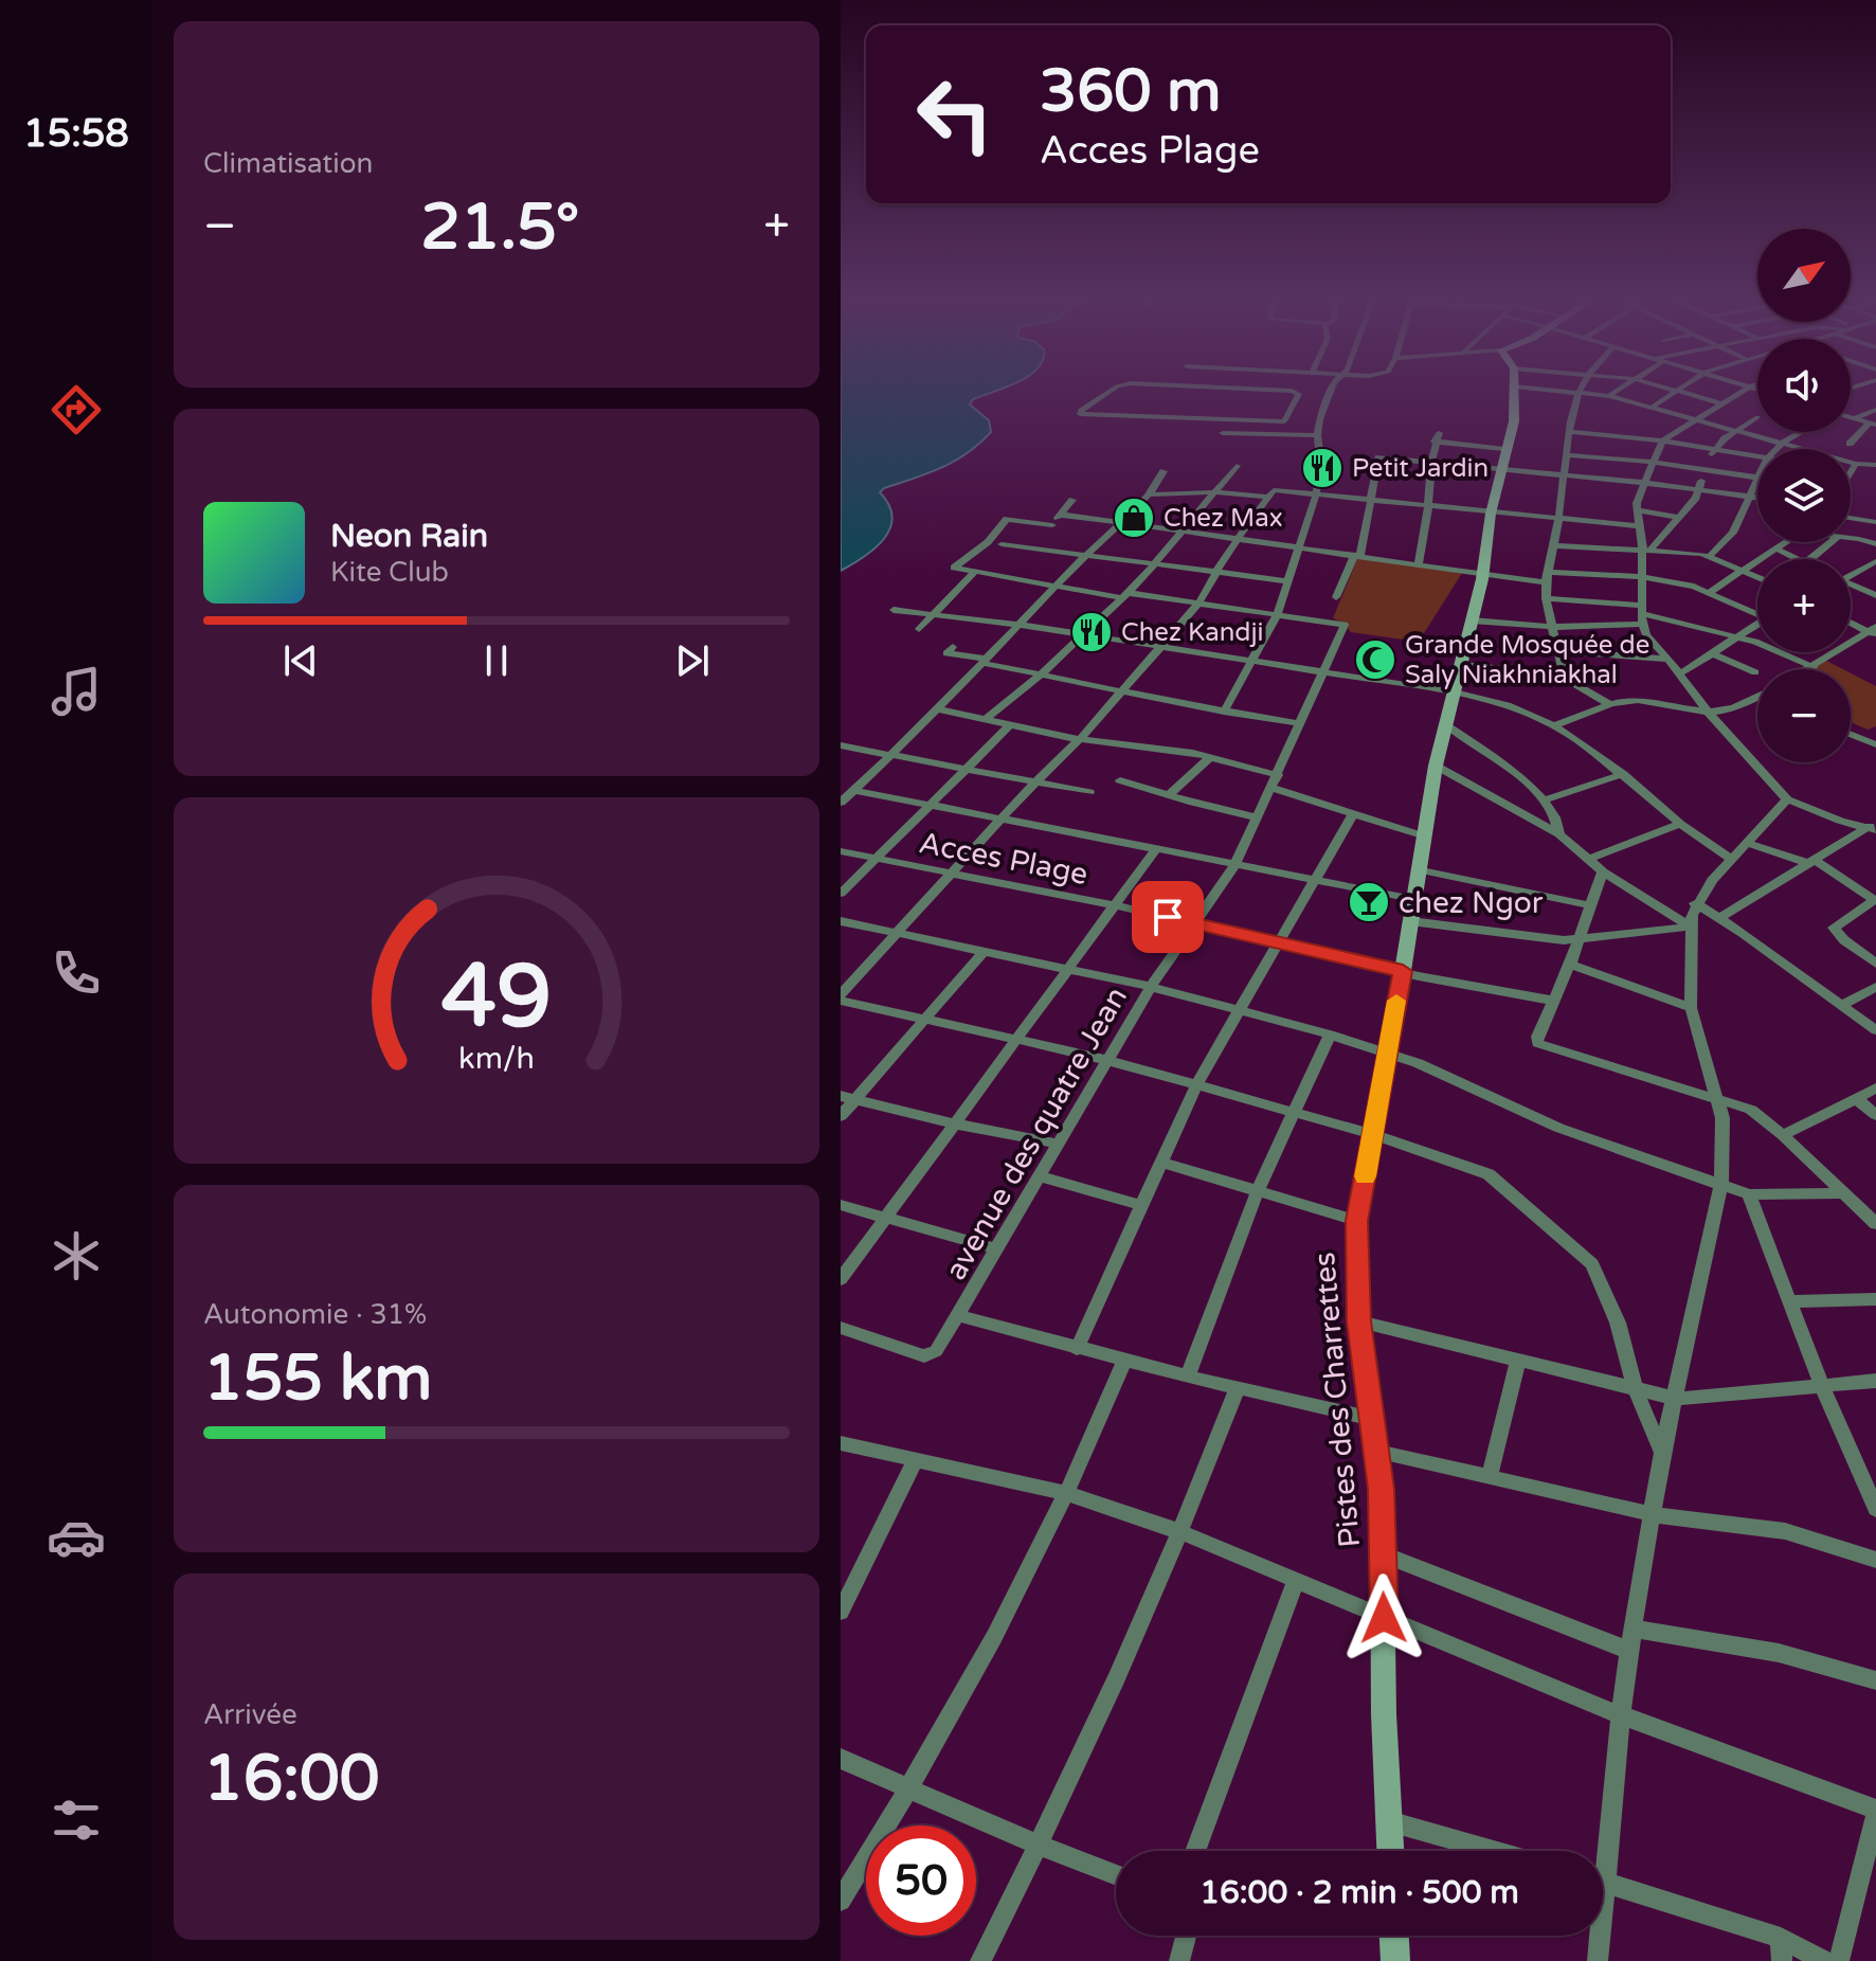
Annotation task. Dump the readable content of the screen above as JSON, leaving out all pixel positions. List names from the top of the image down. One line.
{"streets":{"main road":["Pistes des Charrettes"],"street":["Acces Plage","avenue des quatre Jean"]},"crossings":[["Acces Plage","avenue des quatre Jean"],["Acces Plage","Pistes des Charrettes"]],"places":{"restaurant":["Petit Jardin","Chez Kandji"],"shop":["Chez Max"],"mosque":["Grande Mosquée de Saly Niakhniakhal"],"bar":["chez Ngor"]},"north":"top right","page":{"tabs":"15:58","tile":["Climatisation",["Autonomie · 31%","155 km"],["Arrivée","16:00"]],"turn":["360 m","Acces Plage"],"heat":["−","21.5°","+"],"map_buttons":["+","−"],"song":["Neon Rain","Kite Club"],"limit":"50","trip":"16:00 · 2 min · 500 m","gauge":["49","km/h"]}}
